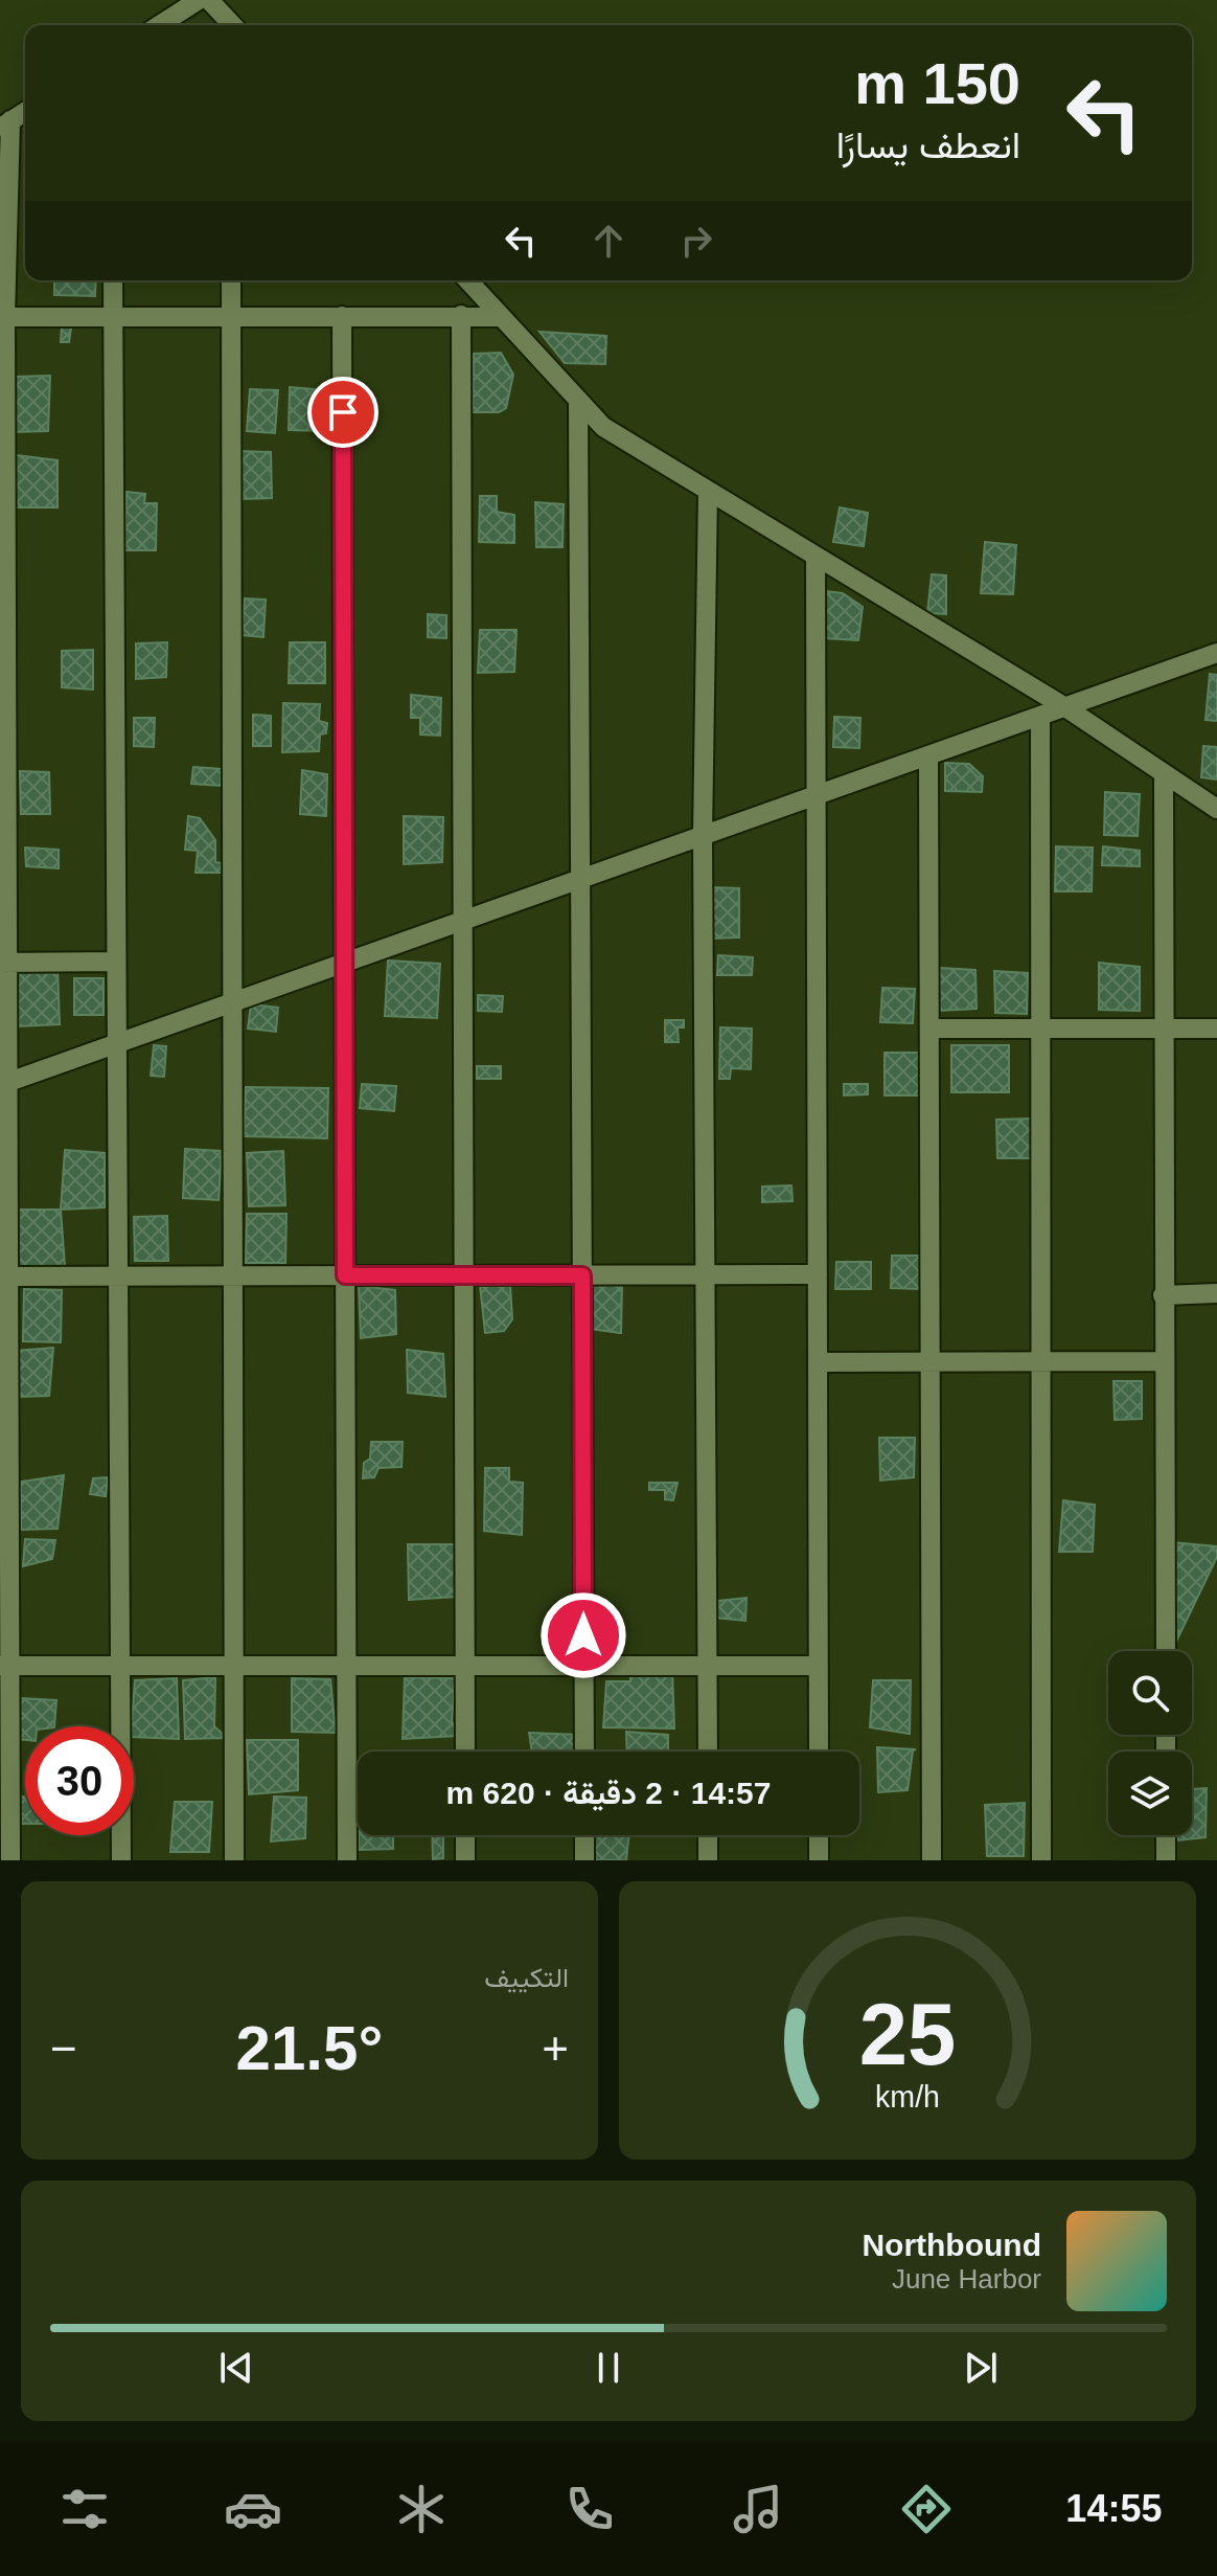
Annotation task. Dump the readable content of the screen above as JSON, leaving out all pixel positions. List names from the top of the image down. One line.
{"page":{"turn":["150 m","انعطف يسارًا"],"limit":"30","trip":"14:57 · 2 دقيقة · 620 m","tile":"التكييف","heat":["−","21.5°","+"],"song":["Northbound","June Harbor"],"tabs":"14:55","gauge":["25","km/h"]}}
